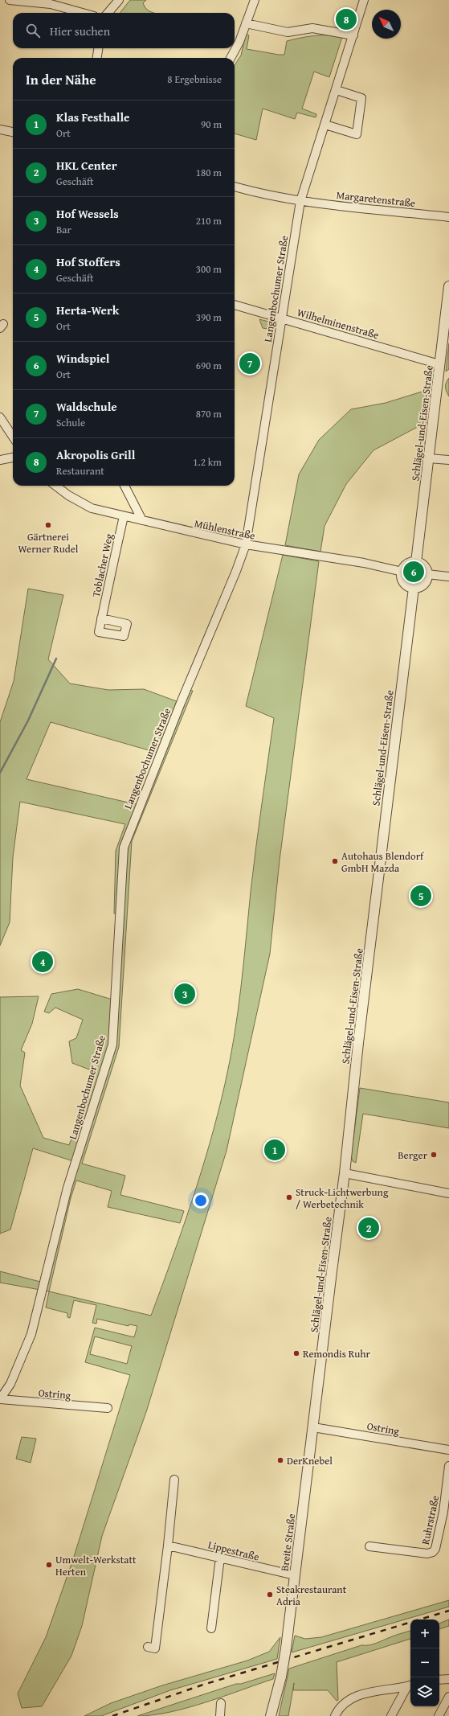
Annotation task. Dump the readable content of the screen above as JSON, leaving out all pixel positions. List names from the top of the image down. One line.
{"streets":{"street":["Margaretenstraße","Langenbochumer Straße","Wilhelminenstraße","Schlägel-und-Eisen-Straße","Mühlenstraße","Toblacher Weg","Ostring","Ruhrstraße","Breite Straße","Lippestraße"]},"crossings":[["Margaretenstraße","Langenbochumer Straße"],["Langenbochumer Straße","Wilhelminenstraße"],["Langenbochumer Straße","Mühlenstraße"],["Langenbochumer Straße","Ostring"],["Wilhelminenstraße","Schlägel-und-Eisen-Straße"],["Schlägel-und-Eisen-Straße","Mühlenstraße"],["Schlägel-und-Eisen-Straße","Ostring"],["Schlägel-und-Eisen-Straße","Breite Straße"],["Mühlenstraße","Toblacher Weg"],["Ostring","Breite Straße"],["Breite Straße","Lippestraße"]],"places":["Gärtnerei Werner Rudel","Autohaus Blendorf GmbH Mazda","Berger","Struck-Lichtwerbung / Werbetechnik","Remondis Ruhr","DerKnebel","Umwelt-Werkstatt Herten","Steakrestaurant Adria"],"north":"top left","page":{"pins":["8","7","6","5","4","3","1","2"],"search":"Hier suchen","heading":["In der Nähe","8 Ergebnisse"],"list":[{"mark":"1","name":"Klas Festhalle","note":"Ort","value":"90 m"},{"mark":"2","name":"HKL Center","note":"Geschäft","value":"180 m"},{"mark":"3","name":"Hof Wessels","note":"Bar","value":"210 m"},{"mark":"4","name":"Hof Stoffers","note":"Geschäft","value":"300 m"},{"mark":"5","name":"Herta-Werk","note":"Ort","value":"390 m"},{"mark":"6","name":"Windspiel","note":"Ort","value":"690 m"},{"mark":"7","name":"Waldschule","note":"Schule","value":"870 m"},{"mark":"8","name":"Akropolis Grill","note":"Restaurant","value":"1.2 km"}],"map_buttons":["+","−"]}}
